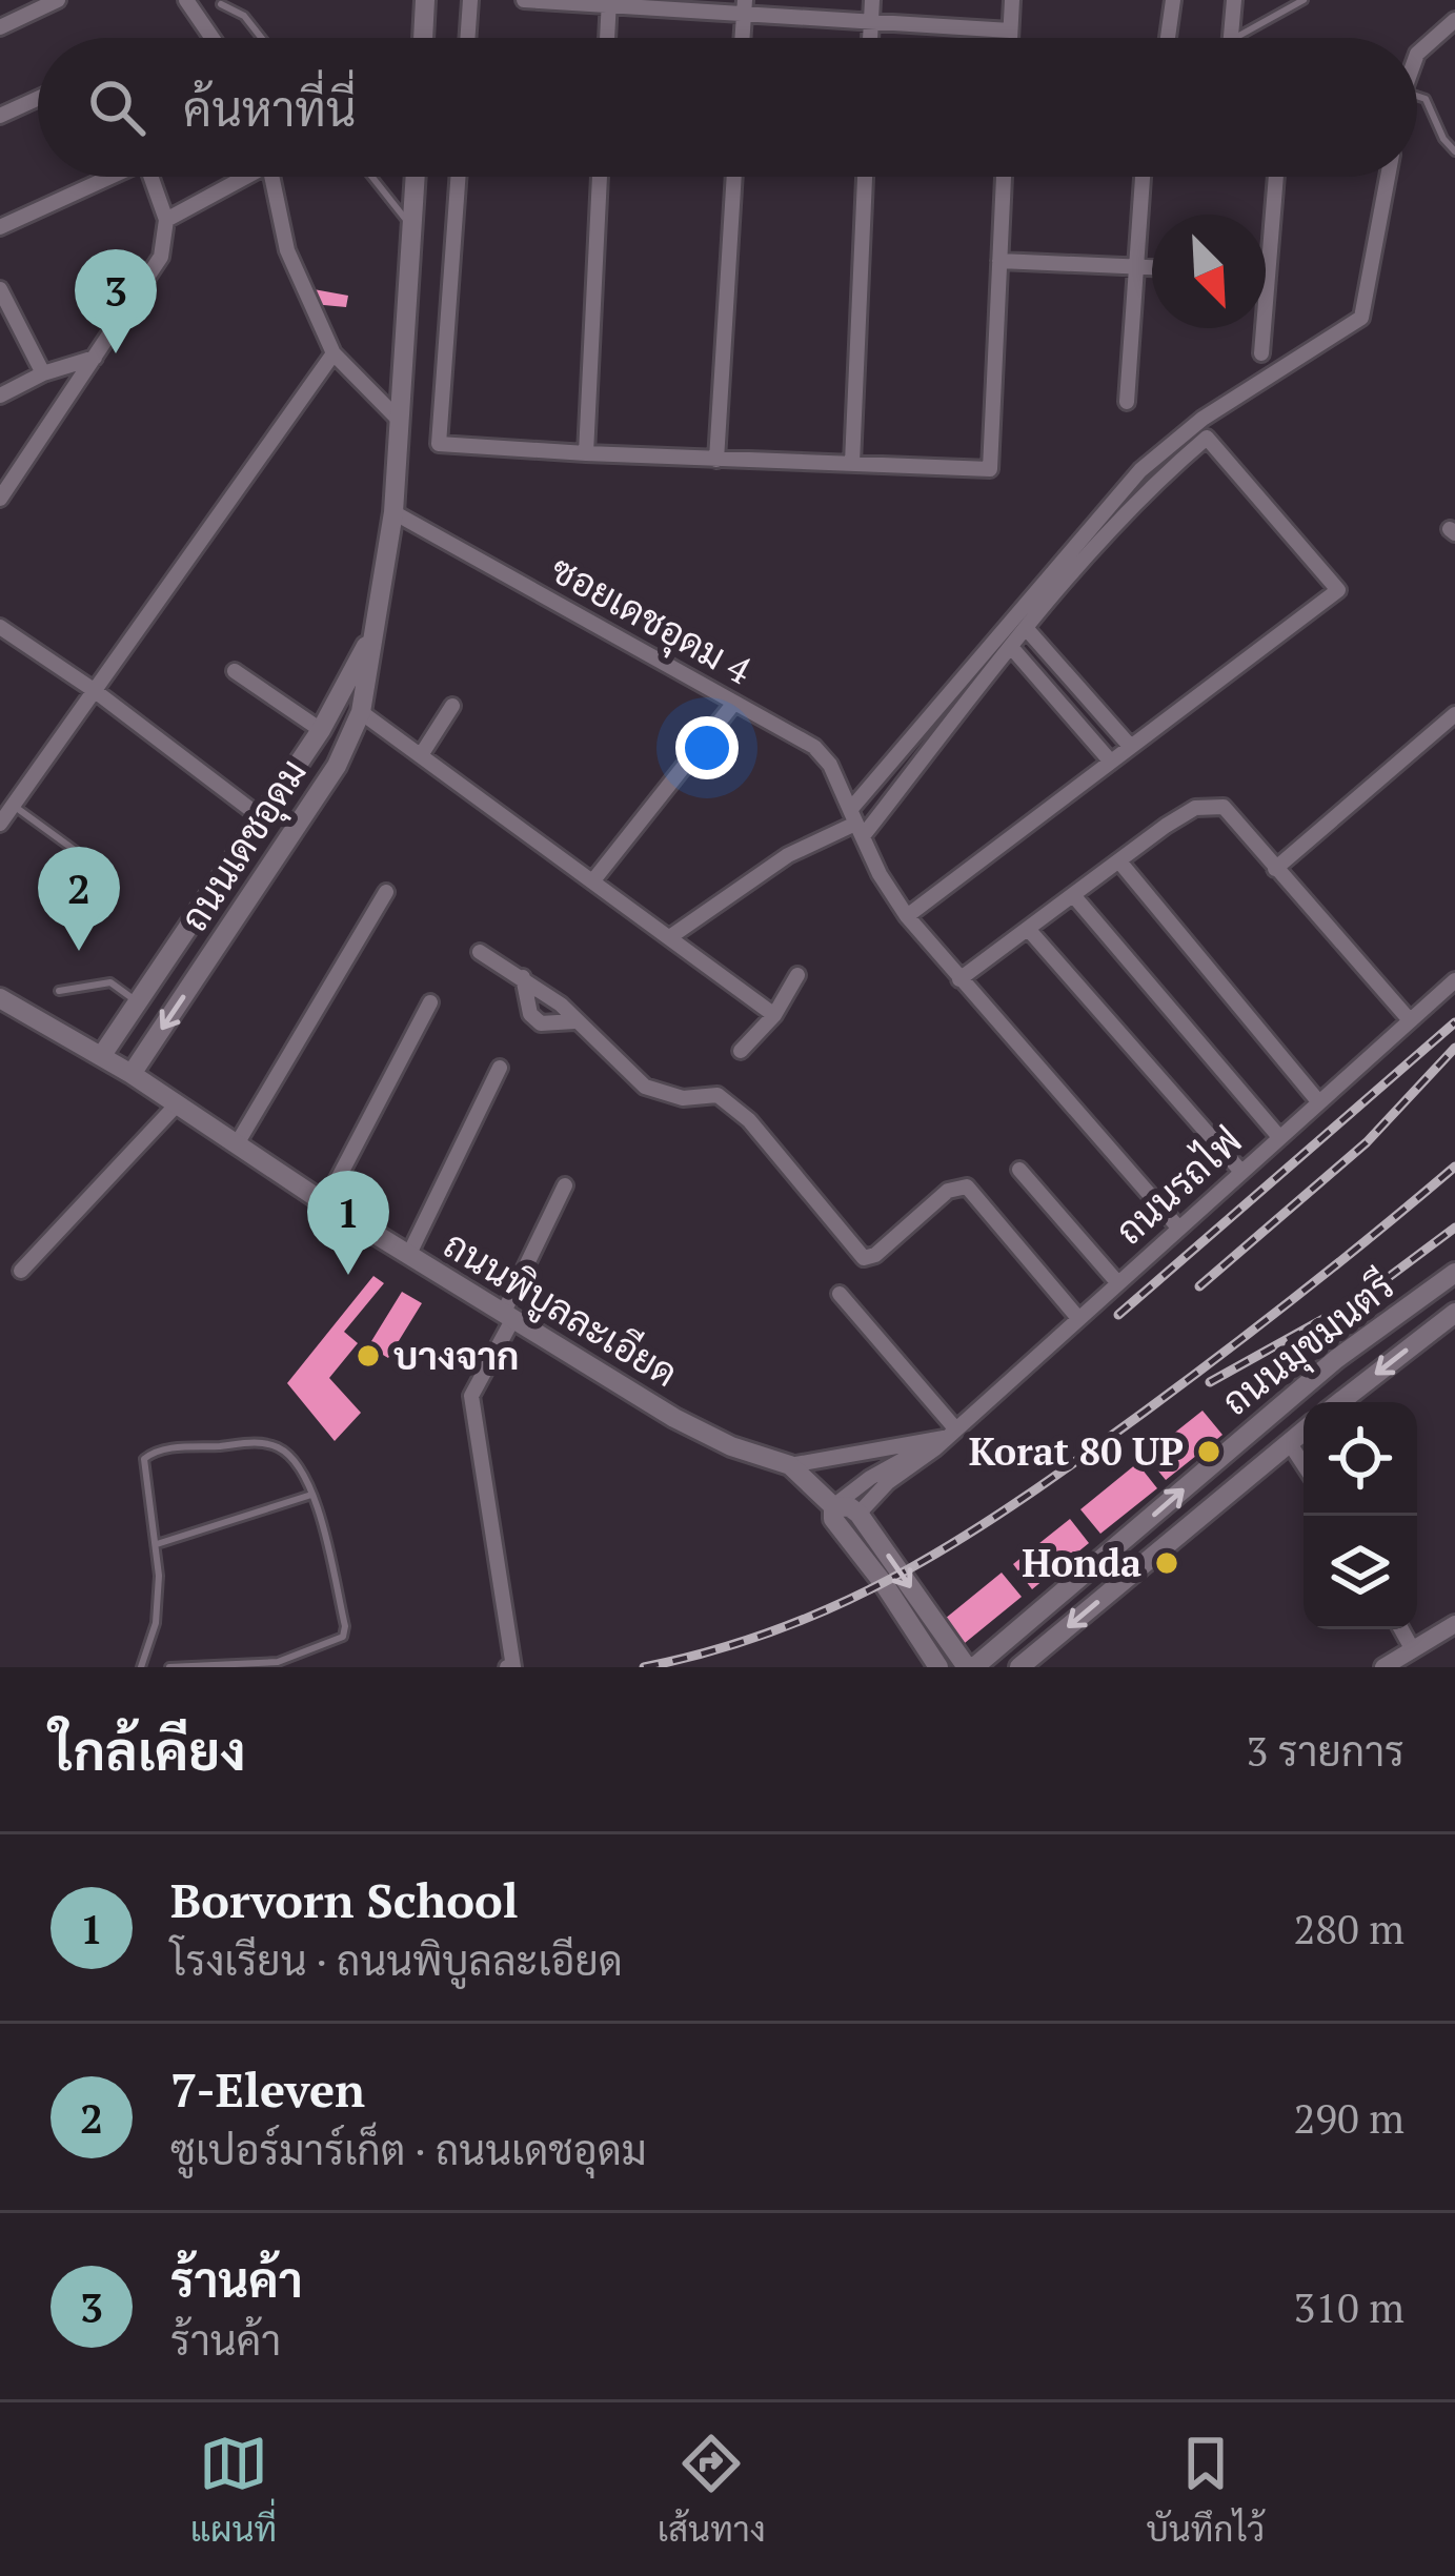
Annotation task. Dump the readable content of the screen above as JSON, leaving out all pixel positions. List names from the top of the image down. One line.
{"streets":{"main road":["ถนนเดชอุดม","ถนนพิบูลละเอียด","ถนนมุขมนตรี"],"street":["ซอยเดชอุดม 4","ถนนรถไฟ"]},"crossings":[["ซอยเดชอุดม 4","ถนนเดชอุดม"],["ซอยเดชอุดม 4","ถนนรถไฟ"],["ถนนเดชอุดม","ถนนพิบูลละเอียด"],["ถนนรถไฟ","ถนนพิบูลละเอียด"]],"places":["บางจาก","Korat 80 UP","Honda"],"north":"bottom right","page":{"search":"ค้นหาที่นี่","pins":["3","2","1"],"heading":["ใกล้เคียง","3 รายการ"],"list":[{"mark":"1","name":"Borvorn School","note":"โรงเรียน · ถนนพิบูลละเอียด","value":"280 m"},{"mark":"2","name":"7-Eleven","note":"ซูเปอร์มาร์เก็ต · ถนนเดชอุดม","value":"290 m"},{"mark":"3","name":"ร้านค้า","note":"ร้านค้า","value":"310 m"}],"nav":["แผนที่","เส้นทาง","บันทึกไว้"]}}
